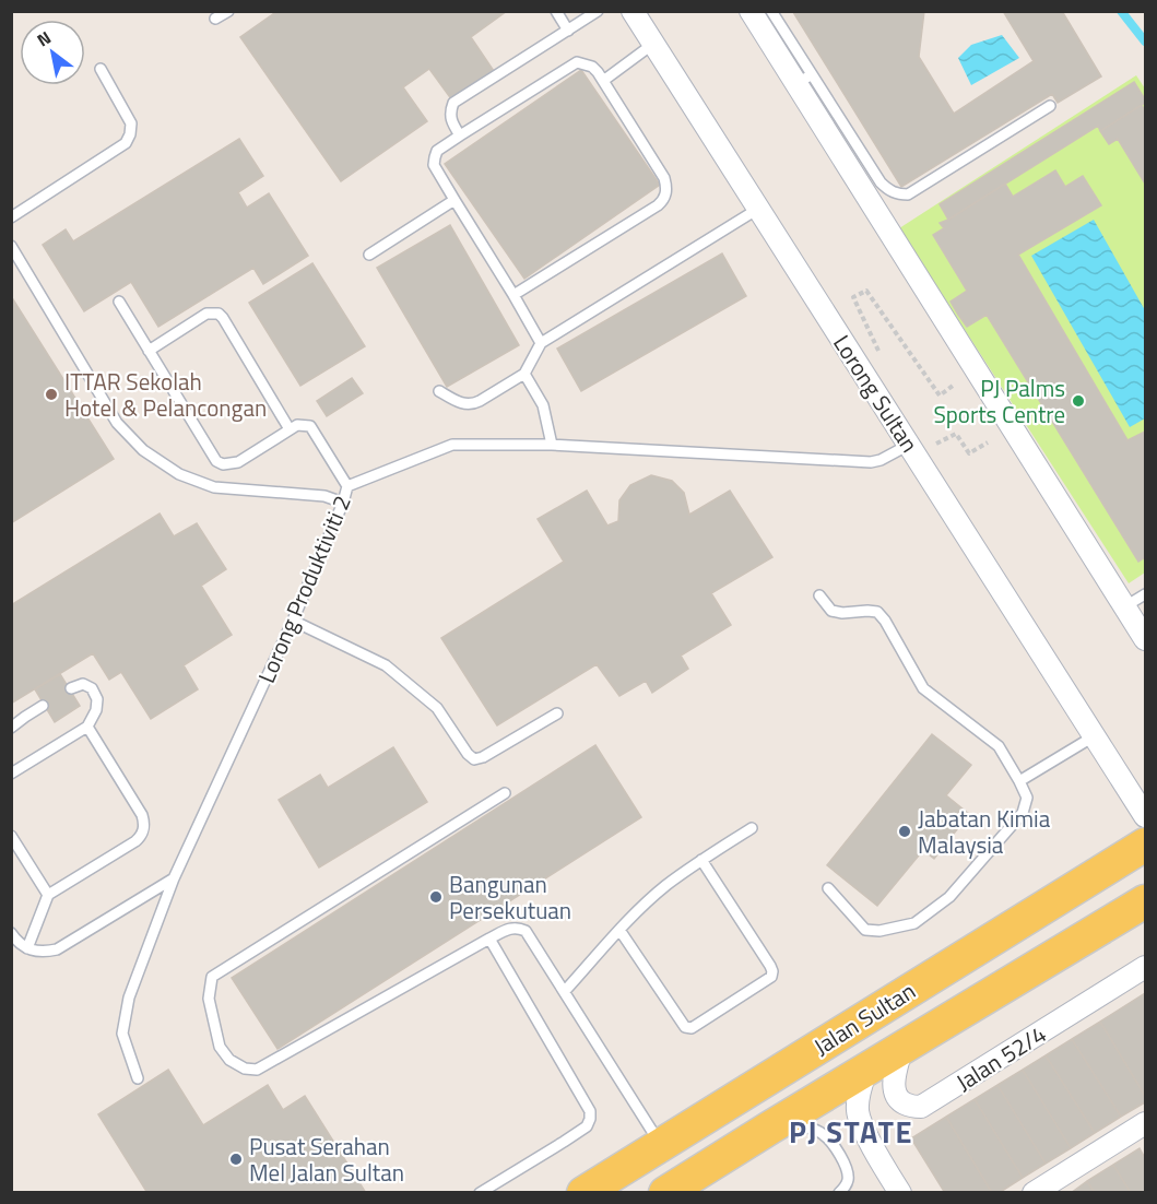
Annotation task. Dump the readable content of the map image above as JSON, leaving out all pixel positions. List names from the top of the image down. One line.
{"streets":{"main road":["Jalan Sultan"],"street":["Lorong Sultan","Jalan 52/4"],"lane":["Lorong Produktiviti 2"]},"crossings":[["Lorong Sultan","Lorong Produktiviti 2"],["Jalan Sultan","Jalan 52/4"]],"districts":["PJ STATE"],"places":["ITTAR Sekolah Hotel & Pelancongan","PJ Palms Sports Centre","Jabatan Kimia Malaysia","Bangunan Persekutuan","Pusat Serahan Mel Jalan Sultan"],"north":"top left"}
